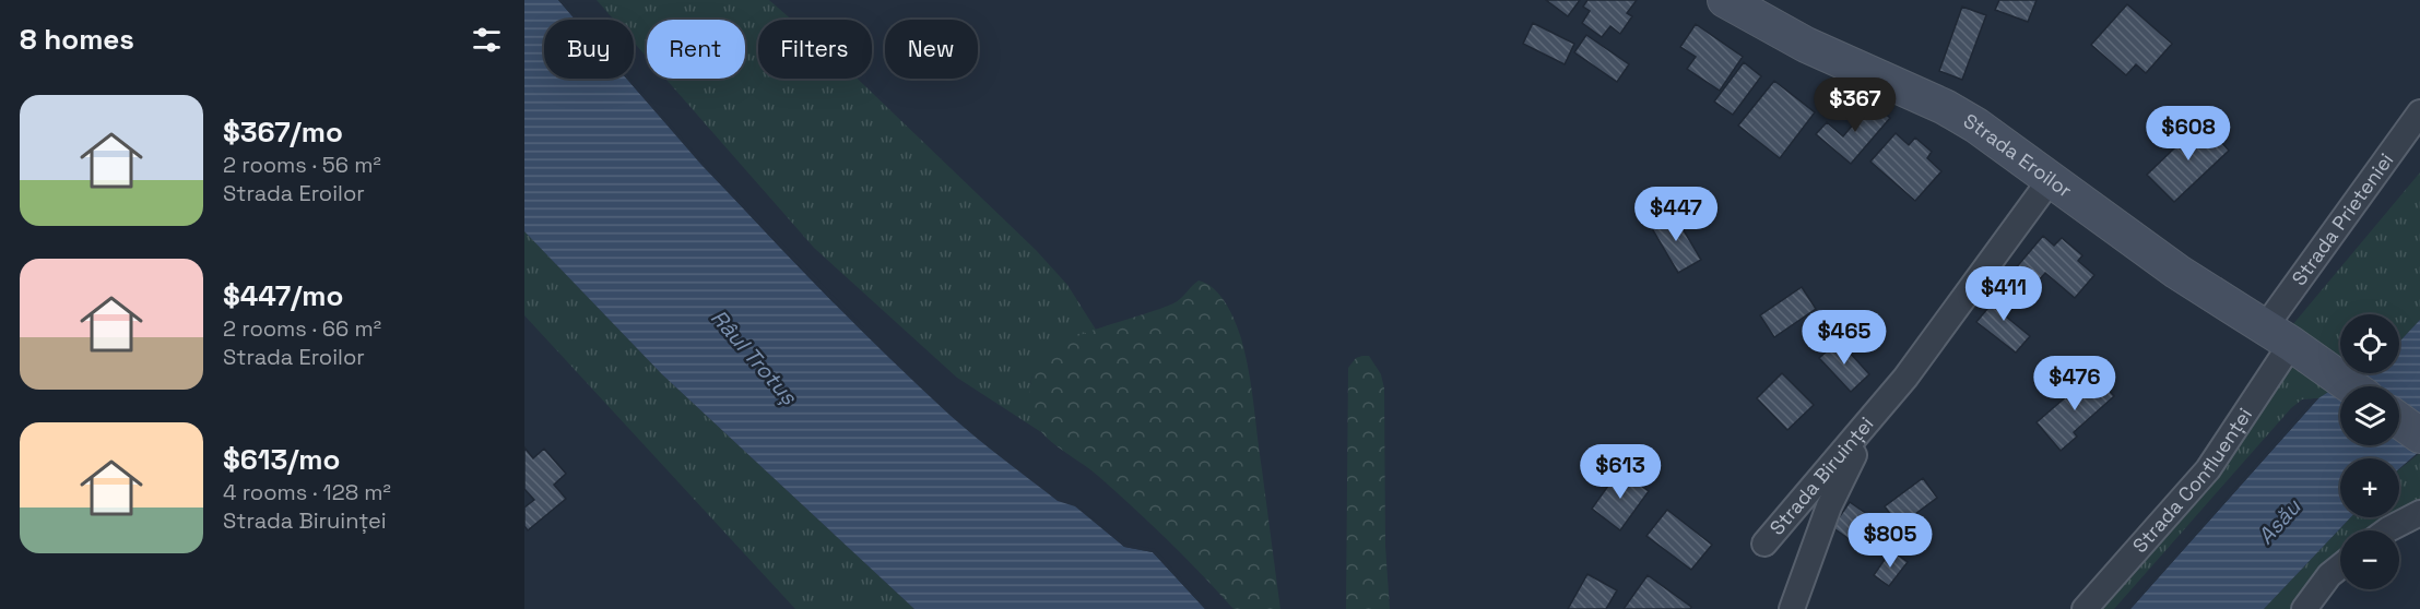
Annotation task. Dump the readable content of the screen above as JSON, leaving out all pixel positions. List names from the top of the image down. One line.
{"streets":{"main road":["Strada Eroilor"],"street":["Strada Prieteniei","Strada Biruinței","Strada Confluenței"]},"crossings":[["Strada Eroilor","Strada Prieteniei"],["Strada Eroilor","Strada Biruinței"],["Strada Eroilor","Strada Confluenței"],["Strada Prieteniei","Strada Confluenței"]],"water":["Râul Trotuș","Asău"],"page":{"heading":"8 homes","chip":["Buy","Rent","Filters","New"],"price":["$367","$608","$447","$411","$465","$476","$613","$805"],"list":[{"name":"$367/mo","note":"2 rooms · 56 m² · Strada Eroilor"},{"name":"$447/mo","note":"2 rooms · 66 m² · Strada Eroilor"},{"name":"$613/mo","note":"4 rooms · 128 m² · Strada Biruinței"}],"map_buttons":["+","−"]}}
